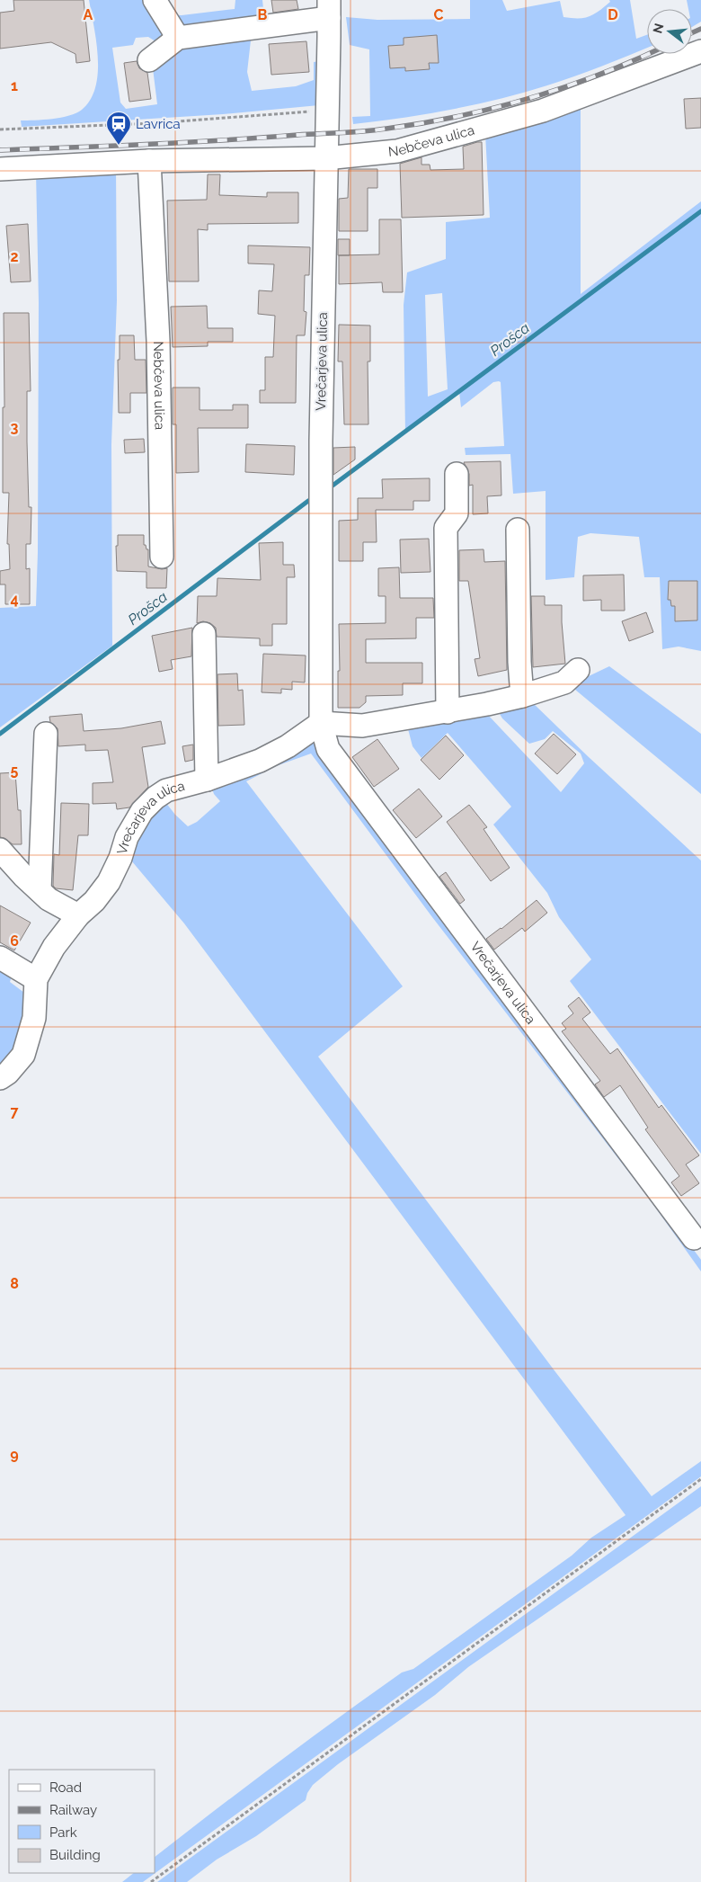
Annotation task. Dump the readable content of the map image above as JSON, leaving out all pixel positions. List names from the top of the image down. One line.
{"streets":{"street":["Nebčeva ulica","Vrečarjeva ulica"]},"crossings":[["Nebčeva ulica","Vrečarjeva ulica"]],"water":["Prošca"],"places":{"station":["Lavrica"]},"legend":["Road","Railway","Park","Building"],"north":"left","grid":{"columns":["A","B","C","D"],"rows":["1","2","3","4","5","6","7","8","9"]}}
